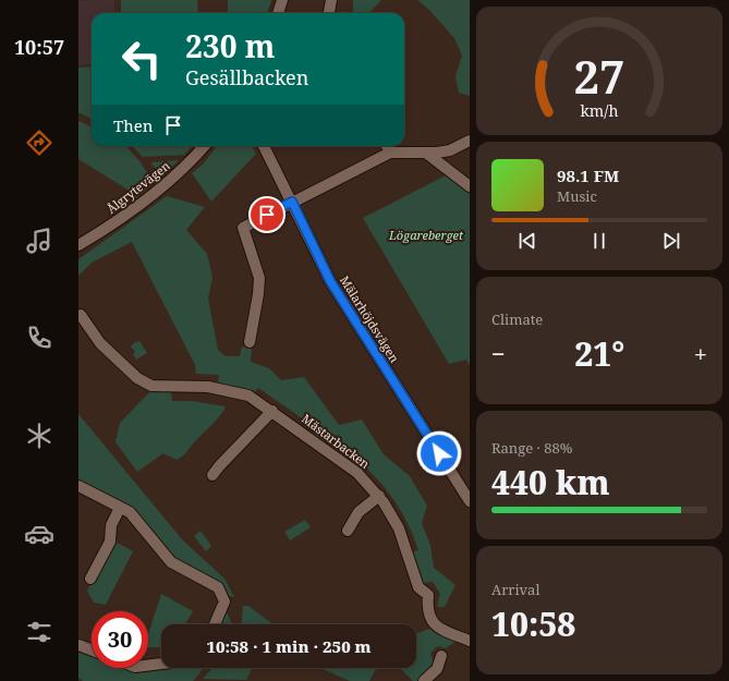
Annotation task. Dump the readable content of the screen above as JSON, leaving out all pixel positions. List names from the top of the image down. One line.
{"streets":{"street":["Ålgrytevägen","Mälarhöjdsvägen","Mästarbacken"]},"parks":["Lögareberget"],"page":{"tabs":"10:57","turn":["230 m","Gesällbacken"],"then":"Then","song":["98.1 FM","Music"],"tile":["Climate",["Range · 88%","440 km"],["Arrival","10:58"]],"heat":["−","21°","+"],"limit":"30","trip":"10:58 · 1 min · 250 m","gauge":["27","km/h"]}}
